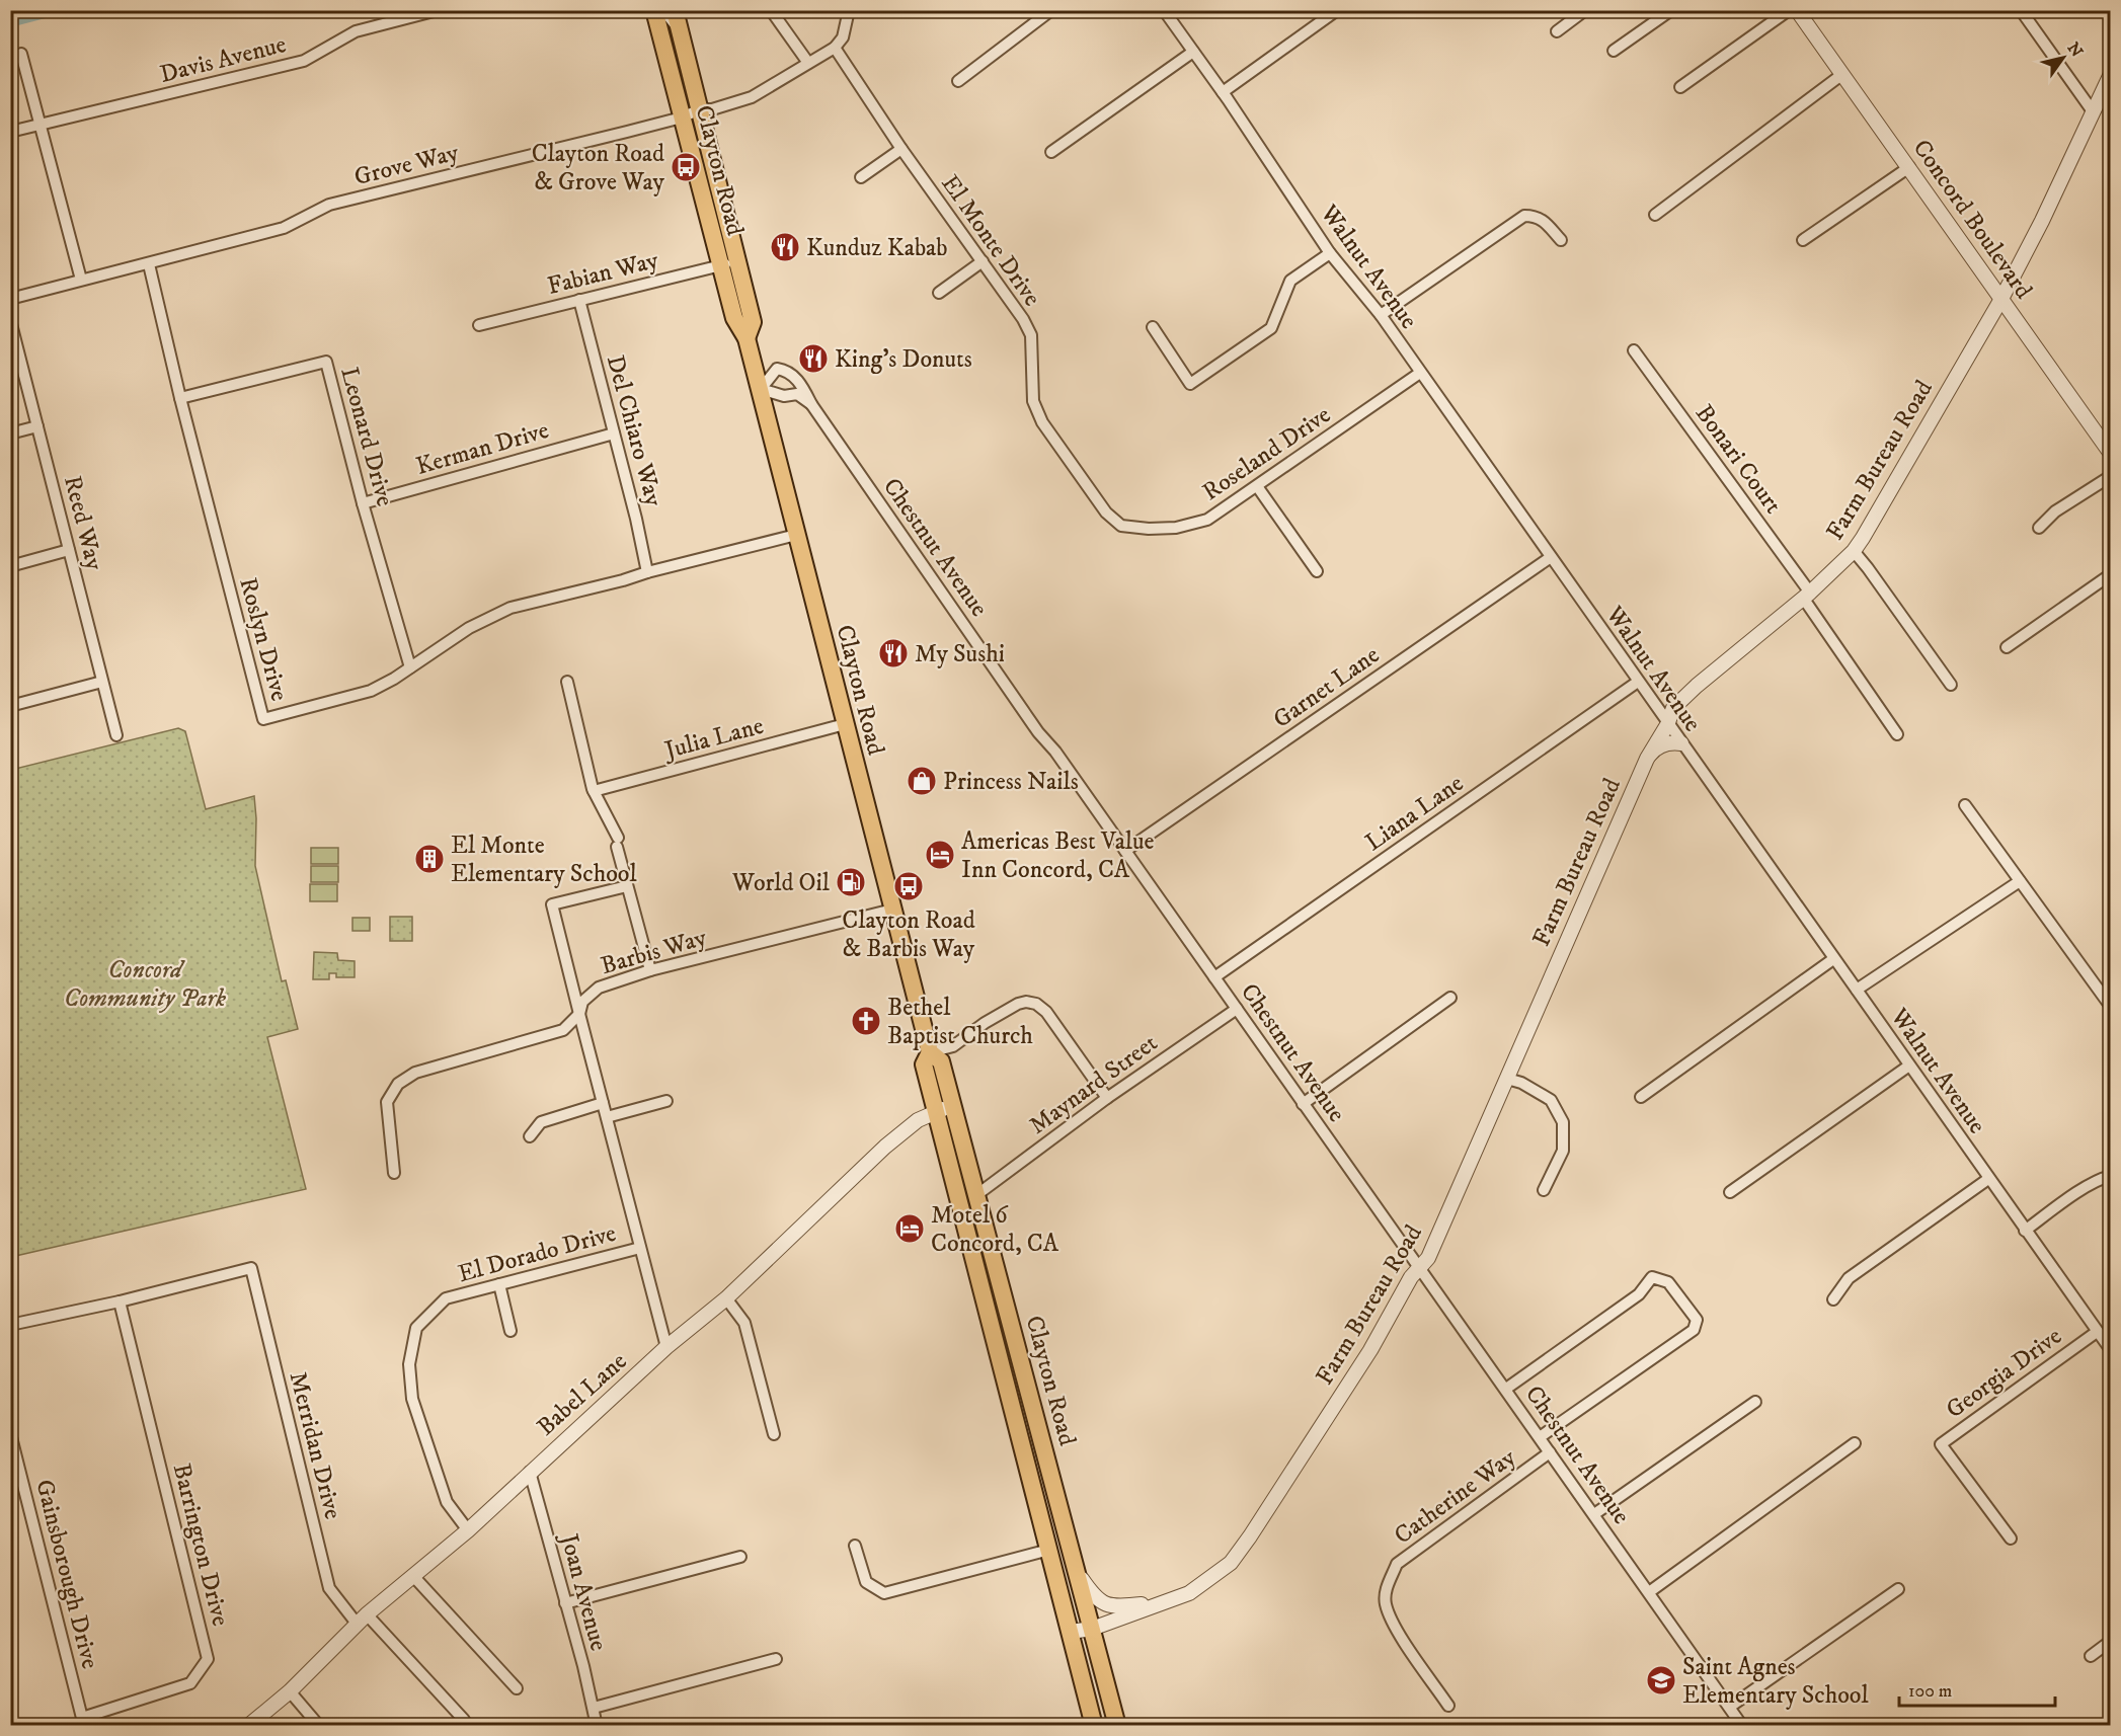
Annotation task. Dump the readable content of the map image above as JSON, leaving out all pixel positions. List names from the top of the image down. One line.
{"streets":{"main road":["Clayton Road"],"street":["Davis Avenue","Grove Way","Concord Boulevard","El Monte Drive","Walnut Avenue","Fabian Way","Del Chiaro Way","Leonard Drive","Kerman Drive","Roseland Drive","Bonari Court","Farm Bureau Road","Reed Way","Chestnut Avenue","Roslyn Drive","Garnet Lane","Julia Lane","Liana Lane","Barbis Way","Maynard Street","El Dorado Drive","Georgia Drive","Babel Lane","Merridan Drive","Catherine Way","Barrington Drive","Gainsborough Drive","Joan Avenue"]},"crossings":[["Grove Way","Clayton Road"],["Grove Way","El Monte Drive"],["Grove Way","Roslyn Drive"],["Clayton Road","Fabian Way"],["Clayton Road","Farm Bureau Road"],["Clayton Road","Chestnut Avenue"],["Clayton Road","Roslyn Drive"],["Clayton Road","Julia Lane"],["Clayton Road","Barbis Way"],["Clayton Road","Maynard Street"],["Clayton Road","Babel Lane"],["Concord Boulevard","Farm Bureau Road"],["El Monte Drive","Roseland Drive"],["Walnut Avenue","Roseland Drive"],["Walnut Avenue","Farm Bureau Road"],["Walnut Avenue","Garnet Lane"],["Walnut Avenue","Liana Lane"],["Walnut Avenue","Georgia Drive"],["Fabian Way","Del Chiaro Way"],["Del Chiaro Way","Kerman Drive"],["Del Chiaro Way","Roslyn Drive"],["Leonard Drive","Kerman Drive"],["Leonard Drive","Roslyn Drive"],["Bonari Court","Farm Bureau Road"],["Farm Bureau Road","Chestnut Avenue"],["Chestnut Avenue","Garnet Lane"],["Chestnut Avenue","Liana Lane"],["Chestnut Avenue","Maynard Street"],["Chestnut Avenue","Catherine Way"],["El Dorado Drive","Babel Lane"],["Babel Lane","Merridan Drive"],["Babel Lane","Joan Avenue"],["Merridan Drive","Barrington Drive"],["Barrington Drive","Gainsborough Drive"]],"parks":["Concord Community Park"],"places":{"bus stop":["Clayton Road & Grove Way","Clayton Road & Barbis Way"],"restaurant":["Kunduz Kabab","King's Donuts","My Sushi"],"shop":["Princess Nails"],"hotel":["Americas Best Value Inn Concord, CA","Motel 6 Concord, CA"],"building":["El Monte Elementary School"],"fuel station":["World Oil"],"church":["Bethel Baptist Church"],"school or university":["Saint Agnes Elementary School"]},"scale_bar":"100 m","north":"top right"}
